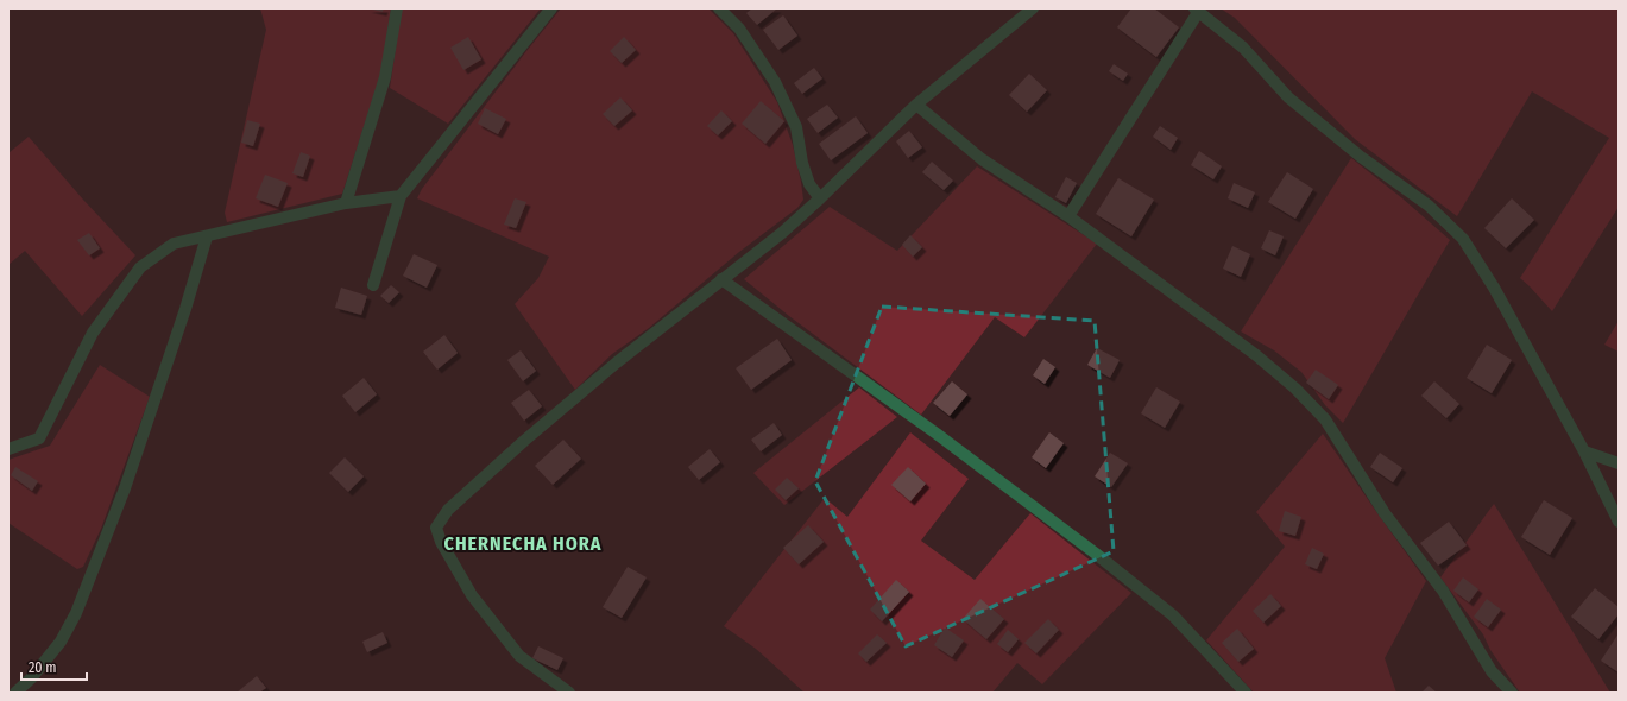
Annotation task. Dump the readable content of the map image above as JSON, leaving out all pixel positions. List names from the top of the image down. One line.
{"districts":["CHERNECHA HORA"],"scale_bar":"20 m"}
